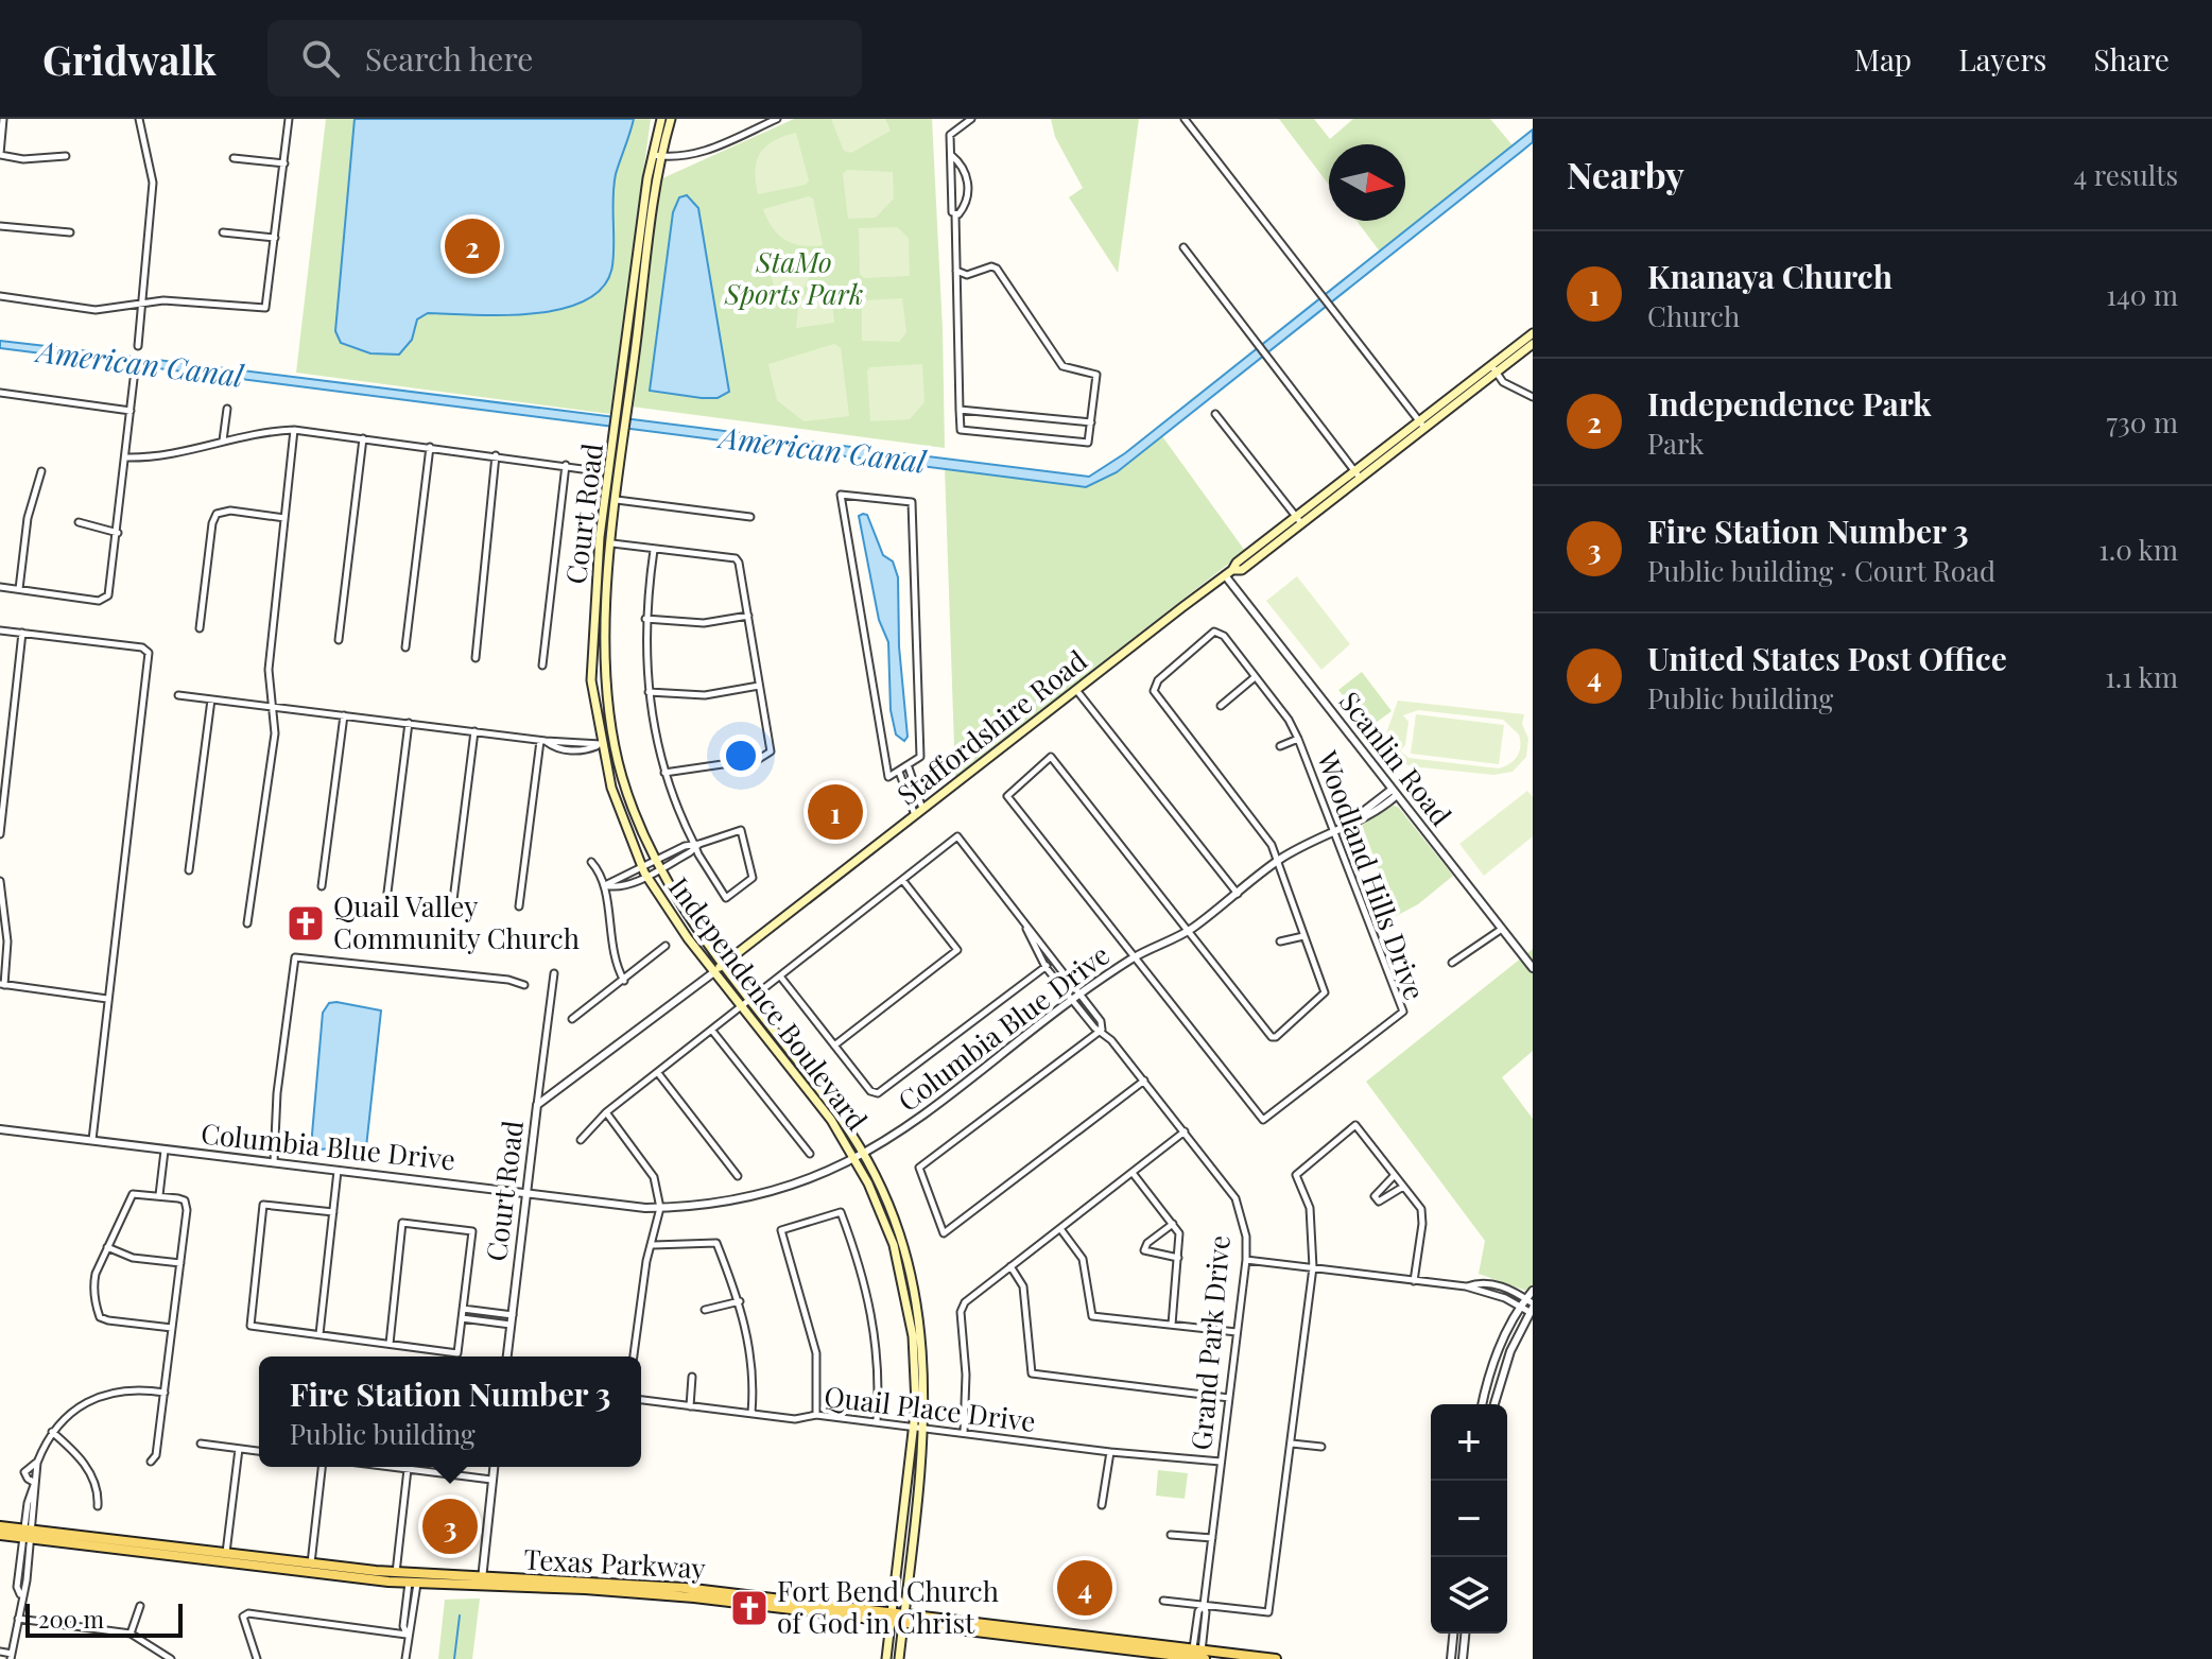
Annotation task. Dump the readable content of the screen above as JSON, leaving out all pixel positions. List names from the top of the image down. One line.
{"streets":{"main road":["Court Road","Staffordshire Road","Independence Boulevard","Texas Parkway"],"street":["Scanlin Road","Woodland Hills Drive","Columbia Blue Drive","Grand Park Drive","Quail Place Drive"]},"crossings":[["Court Road","Staffordshire Road"],["Court Road","Independence Boulevard"],["Court Road","Columbia Blue Drive"],["Staffordshire Road","Scanlin Road"],["Staffordshire Road","Independence Boulevard"],["Scanlin Road","Columbia Blue Drive"],["Woodland Hills Drive","Columbia Blue Drive"],["Independence Boulevard","Columbia Blue Drive"],["Independence Boulevard","Quail Place Drive"],["Independence Boulevard","Texas Parkway"],["Columbia Blue Drive","Grand Park Drive"],["Grand Park Drive","Quail Place Drive"],["Grand Park Drive","Texas Parkway"]],"water":["American Canal"],"parks":["StaMo Sports Park"],"places":{"church":["Quail Valley Community Church","Fort Bend Church of God in Christ"]},"scale_bar":"200 m","north":"right","page":{"header":"Gridwalk","search":"Search here","nav":["Map","Layers","Share"],"heading":["Nearby","4 results"],"pins":["2","1","3","4"],"list":[{"mark":"1","name":"Knanaya Church","note":"Church","value":"140 m"},{"mark":"2","name":"Independence Park","note":"Park","value":"730 m"},{"mark":"3","name":"Fire Station Number 3","note":"Public building · Court Road","value":"1.0 km"},{"mark":"4","name":"United States Post Office","note":"Public building","value":"1.1 km"}],"popup":["Fire Station Number 3","Public building"],"map_buttons":["+","−"],"scale":"200 m"}}
